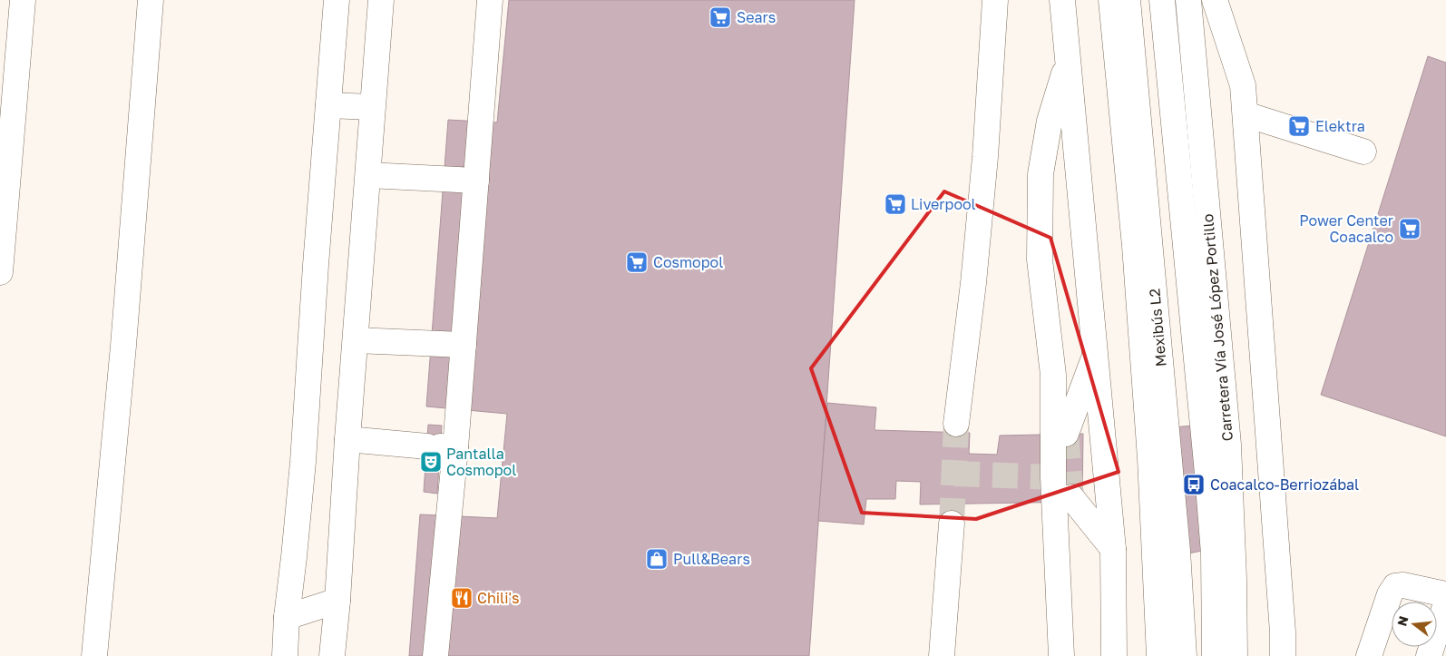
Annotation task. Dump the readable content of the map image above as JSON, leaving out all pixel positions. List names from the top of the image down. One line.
{"streets":{"main road":["Mexibús L2","Carretera Vía José López Portillo"]},"places":{"supermarket":["Sears","Elektra","Liverpool","Power Center Coacalco","Cosmopol"],"theatre":["Pantalla Cosmopol"],"bus stop":["Coacalco-Berriozábal"],"shop":["Pull&Bears"],"restaurant":["Chili's"]},"north":"left"}
